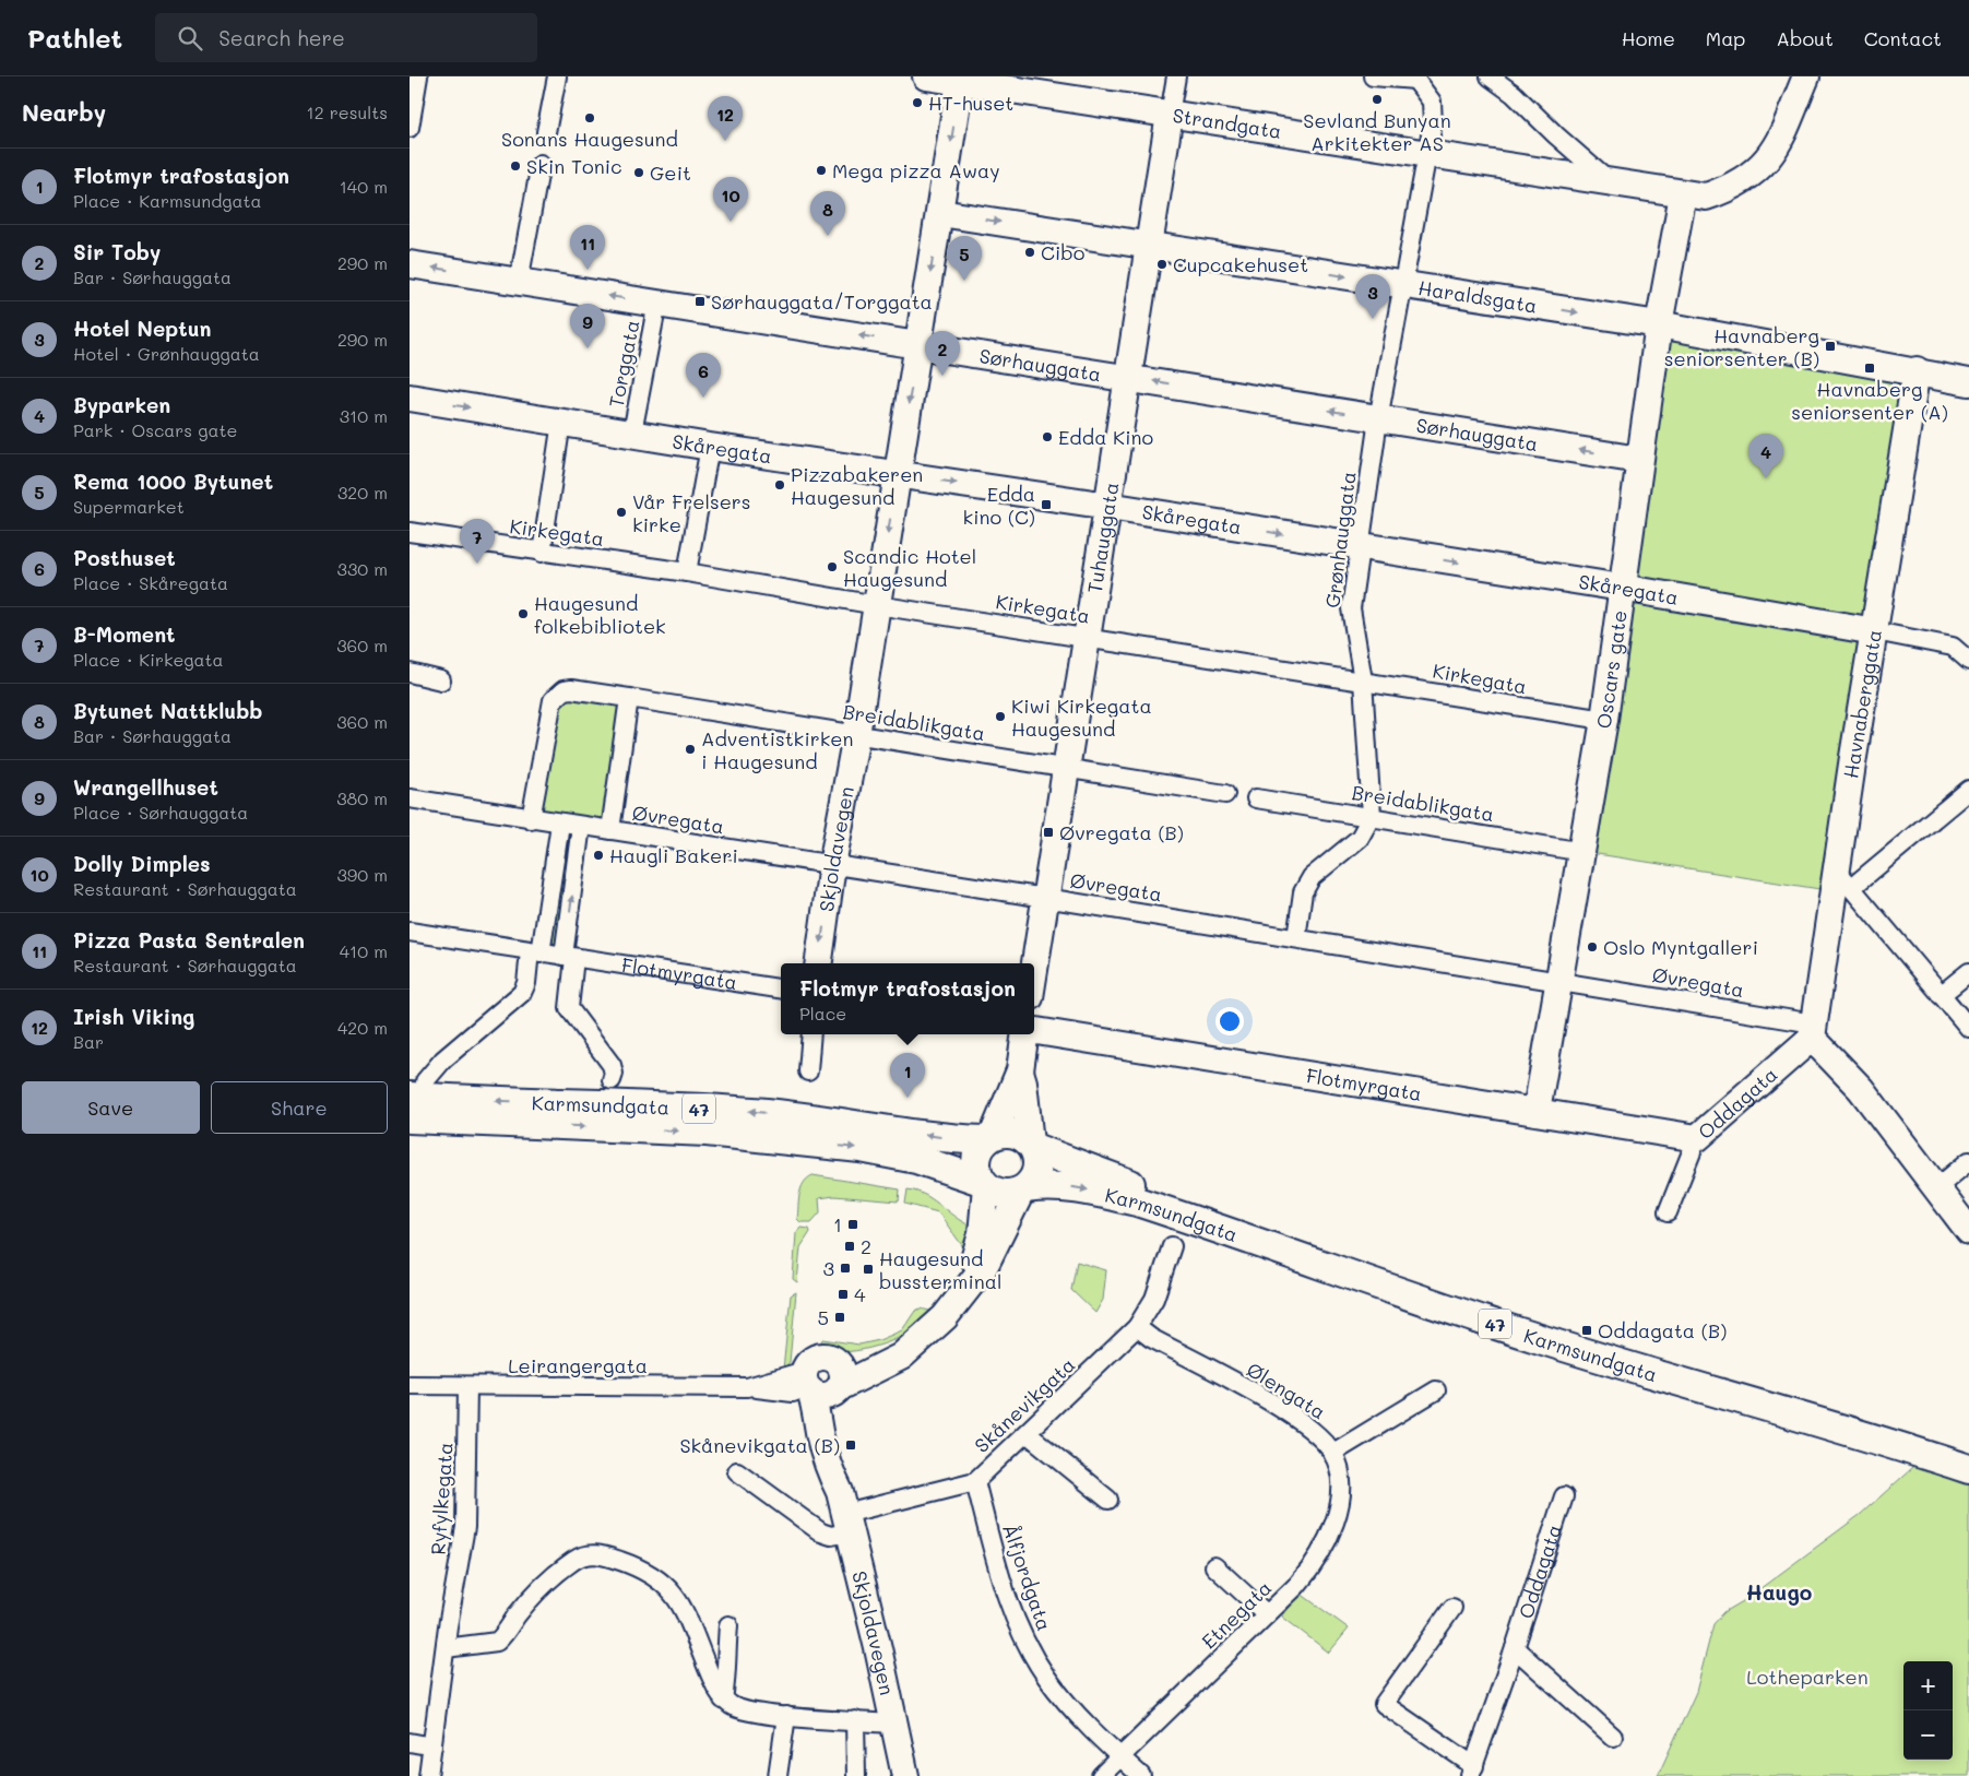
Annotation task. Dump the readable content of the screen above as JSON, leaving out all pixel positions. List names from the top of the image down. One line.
{"streets":{"main road":["Karmsundgata","47"],"street":["Strandgata","Haraldsgata","Sørhauggata","Torggata","Skåregata","Kirkegata","Tuhauggata","Grønhauggata","Oscars gate","Havnaberggata","Breidablikgata","Øvregata","Skjoldavegen","Flotmyrgata","Oddagata","Leirangergata","Ølengata","Skånevikgata","Ryfylkegata","Ålfjordgata","Etnegata"]},"crossings":[["Strandgata","Tuhauggata"],["Strandgata","Grønhauggata"],["Strandgata","Oscars gate"],["Strandgata","Skjoldavegen"],["Haraldsgata","Tuhauggata"],["Haraldsgata","Grønhauggata"],["Haraldsgata","Oscars gate"],["Haraldsgata","Havnaberggata"],["Haraldsgata","Skjoldavegen"],["Sørhauggata","Torggata"],["Sørhauggata","Tuhauggata"],["Sørhauggata","Grønhauggata"],["Sørhauggata","Oscars gate"],["Sørhauggata","Skjoldavegen"],["Torggata","Skåregata"],["Skåregata","Tuhauggata"],["Skåregata","Grønhauggata"],["Skåregata","Oscars gate"],["Skåregata","Havnaberggata"],["Skåregata","Skjoldavegen"],["Kirkegata","Tuhauggata"],["Kirkegata","Grønhauggata"],["Kirkegata","Oscars gate"],["Kirkegata","Skjoldavegen"],["Tuhauggata","Breidablikgata"],["Tuhauggata","Øvregata"],["Grønhauggata","Breidablikgata"],["Oscars gate","Breidablikgata"],["Oscars gate","Øvregata"],["Oscars gate","Flotmyrgata"],["Havnaberggata","Øvregata"],["Havnaberggata","Oddagata"],["Breidablikgata","Øvregata"],["Breidablikgata","Skjoldavegen"],["Øvregata","Skjoldavegen"],["Øvregata","Oddagata"],["Skjoldavegen","Leirangergata"],["Skjoldavegen","Skånevikgata"],["Flotmyrgata","Oddagata"],["Karmsundgata","47"],["Leirangergata","Ryfylkegata"],["Ølengata","Skånevikgata"],["Ølengata","Etnegata"],["Skånevikgata","Ålfjordgata"],["Ålfjordgata","Etnegata"]],"one_way":["Haraldsgata","Sørhauggata","Skåregata","Skjoldavegen"],"districts":["Haugo"],"parks":["Lotheparken"],"places":{"other":["Sevland Bunyan Arkitekter AS","HT-huset","Sonans Haugesund","Skin Tonic","Mega pizza Away","Geit","Cibo","Cupcakehuset","Edda Kino","Pizzabakeren Haugesund","Vår Frelsers kirke","Scandic Hotel Haugesund","Haugesund folkebibliotek","Kiwi Kirkegata Haugesund","Adventistkirken i Haugesund","Haugli Bakeri","Oslo Myntgalleri"],"transit":["Sørhauggata/Torggata","Havnaberg seniorsenter (B)","Havnaberg seniorsenter (A)","Edda kino (C)","Øvregata (B)","1","2","3","Haugesund bussterminal","4","5","Oddagata (B)","Skånevikgata (B)"]},"page":{"header":"Pathlet","search":"Search here","nav":["Home","Map","About","Contact"],"heading":["Nearby","12 results"],"pins":["12","10","8","11","5","3","9","2","6","4","7","1"],"list":[{"mark":"1","name":"Flotmyr trafostasjon","note":"Place · Karmsundgata","value":"140 m"},{"mark":"2","name":"Sir Toby","note":"Bar · Sørhauggata","value":"290 m"},{"mark":"3","name":"Hotel Neptun","note":"Hotel · Grønhauggata","value":"290 m"},{"mark":"4","name":"Byparken","note":"Park · Oscars gate","value":"310 m"},{"mark":"5","name":"Rema 1000 Bytunet","note":"Supermarket","value":"320 m"},{"mark":"6","name":"Posthuset","note":"Place · Skåregata","value":"330 m"},{"mark":"7","name":"B-Moment","note":"Place · Kirkegata","value":"360 m"},{"mark":"8","name":"Bytunet Nattklubb","note":"Bar · Sørhauggata","value":"360 m"},{"mark":"9","name":"Wrangellhuset","note":"Place · Sørhauggata","value":"380 m"},{"mark":"10","name":"Dolly Dimples","note":"Restaurant · Sørhauggata","value":"390 m"},{"mark":"11","name":"Pizza Pasta Sentralen","note":"Restaurant · Sørhauggata","value":"410 m"},{"mark":"12","name":"Irish Viking","note":"Bar","value":"420 m"}],"popup":["Flotmyr trafostasjon","Place"],"buttons":["Save","Share"],"map_buttons":["+","−"]}}
